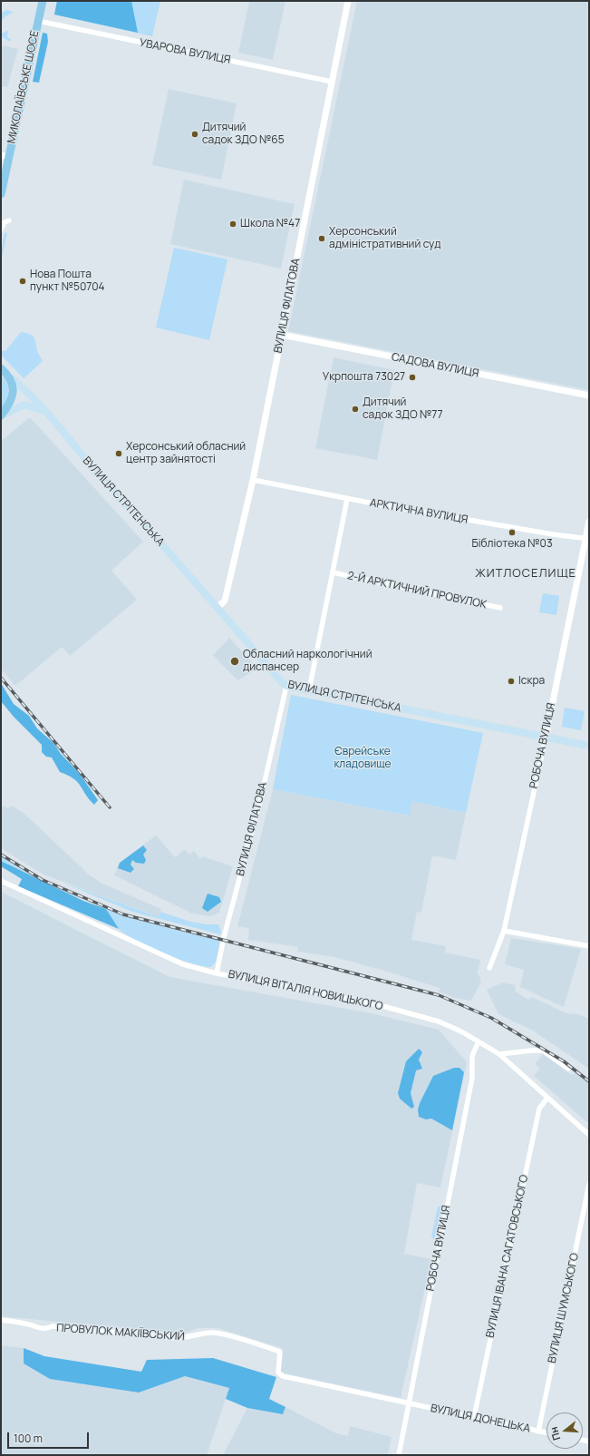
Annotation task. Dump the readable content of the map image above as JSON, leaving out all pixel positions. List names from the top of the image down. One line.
{"streets":{"main road":["МИКОЛАЇВСЬКЕ ШОСЕ","ВУЛИЦЯ СТРІТЕНСЬКА"],"street":["УВАРОВА ВУЛИЦЯ","ВУЛИЦЯ ФІЛАТОВА","САДОВА ВУЛИЦЯ","АРКТИЧНА ВУЛИЦЯ","2-Й АРКТИЧНИЙ ПРОВУЛОК","РОБОЧА ВУЛИЦЯ","ВУЛИЦЯ ВІТАЛІЯ НОВИЦЬКОГО","ВУЛИЦЯ ІВАНА САГАТОВСЬКОГО","ВУЛИЦЯ ШУМСЬКОГО","ПРОВУЛОК МАКІЇВСЬКИЙ","ВУЛИЦЯ ДОНЕЦЬКА"]},"crossings":[["УВАРОВА ВУЛИЦЯ","МИКОЛАЇВСЬКЕ ШОСЕ"],["УВАРОВА ВУЛИЦЯ","ВУЛИЦЯ ФІЛАТОВА"],["ВУЛИЦЯ ФІЛАТОВА","САДОВА ВУЛИЦЯ"],["ВУЛИЦЯ ФІЛАТОВА","ВУЛИЦЯ СТРІТЕНСЬКА"],["ВУЛИЦЯ ФІЛАТОВА","АРКТИЧНА ВУЛИЦЯ"],["ВУЛИЦЯ ФІЛАТОВА","ВУЛИЦЯ ВІТАЛІЯ НОВИЦЬКОГО"],["ВУЛИЦЯ СТРІТЕНСЬКА","РОБОЧА ВУЛИЦЯ"],["АРКТИЧНА ВУЛИЦЯ","РОБОЧА ВУЛИЦЯ"],["РОБОЧА ВУЛИЦЯ","ВУЛИЦЯ ВІТАЛІЯ НОВИЦЬКОГО"],["РОБОЧА ВУЛИЦЯ","ПРОВУЛОК МАКІЇВСЬКИЙ"],["РОБОЧА ВУЛИЦЯ","ВУЛИЦЯ ДОНЕЦЬКА"],["ВУЛИЦЯ ВІТАЛІЯ НОВИЦЬКОГО","ВУЛИЦЯ ІВАНА САГАТОВСЬКОГО"],["ВУЛИЦЯ ІВАНА САГАТОВСЬКОГО","ВУЛИЦЯ ДОНЕЦЬКА"],["ВУЛИЦЯ ШУМСЬКОГО","ВУЛИЦЯ ДОНЕЦЬКА"],["ПРОВУЛОК МАКІЇВСЬКИЙ","ВУЛИЦЯ ДОНЕЦЬКА"]],"districts":["ЖИТЛОСЕЛИЩЕ"],"parks":["Єврейське кладовище"],"places":["Дитячий садок ЗДО №65","Школа №47","Херсонський адміністративний суд","Нова Пошта пункт №50704","Укрпошта 73027","Дитячий садок ЗДО №77","Херсонський обласний центр зайнятості","Бібліотека №03","Обласний наркологічний диспансер","Іскра"],"scale_bar":"100 m","north":"left"}
